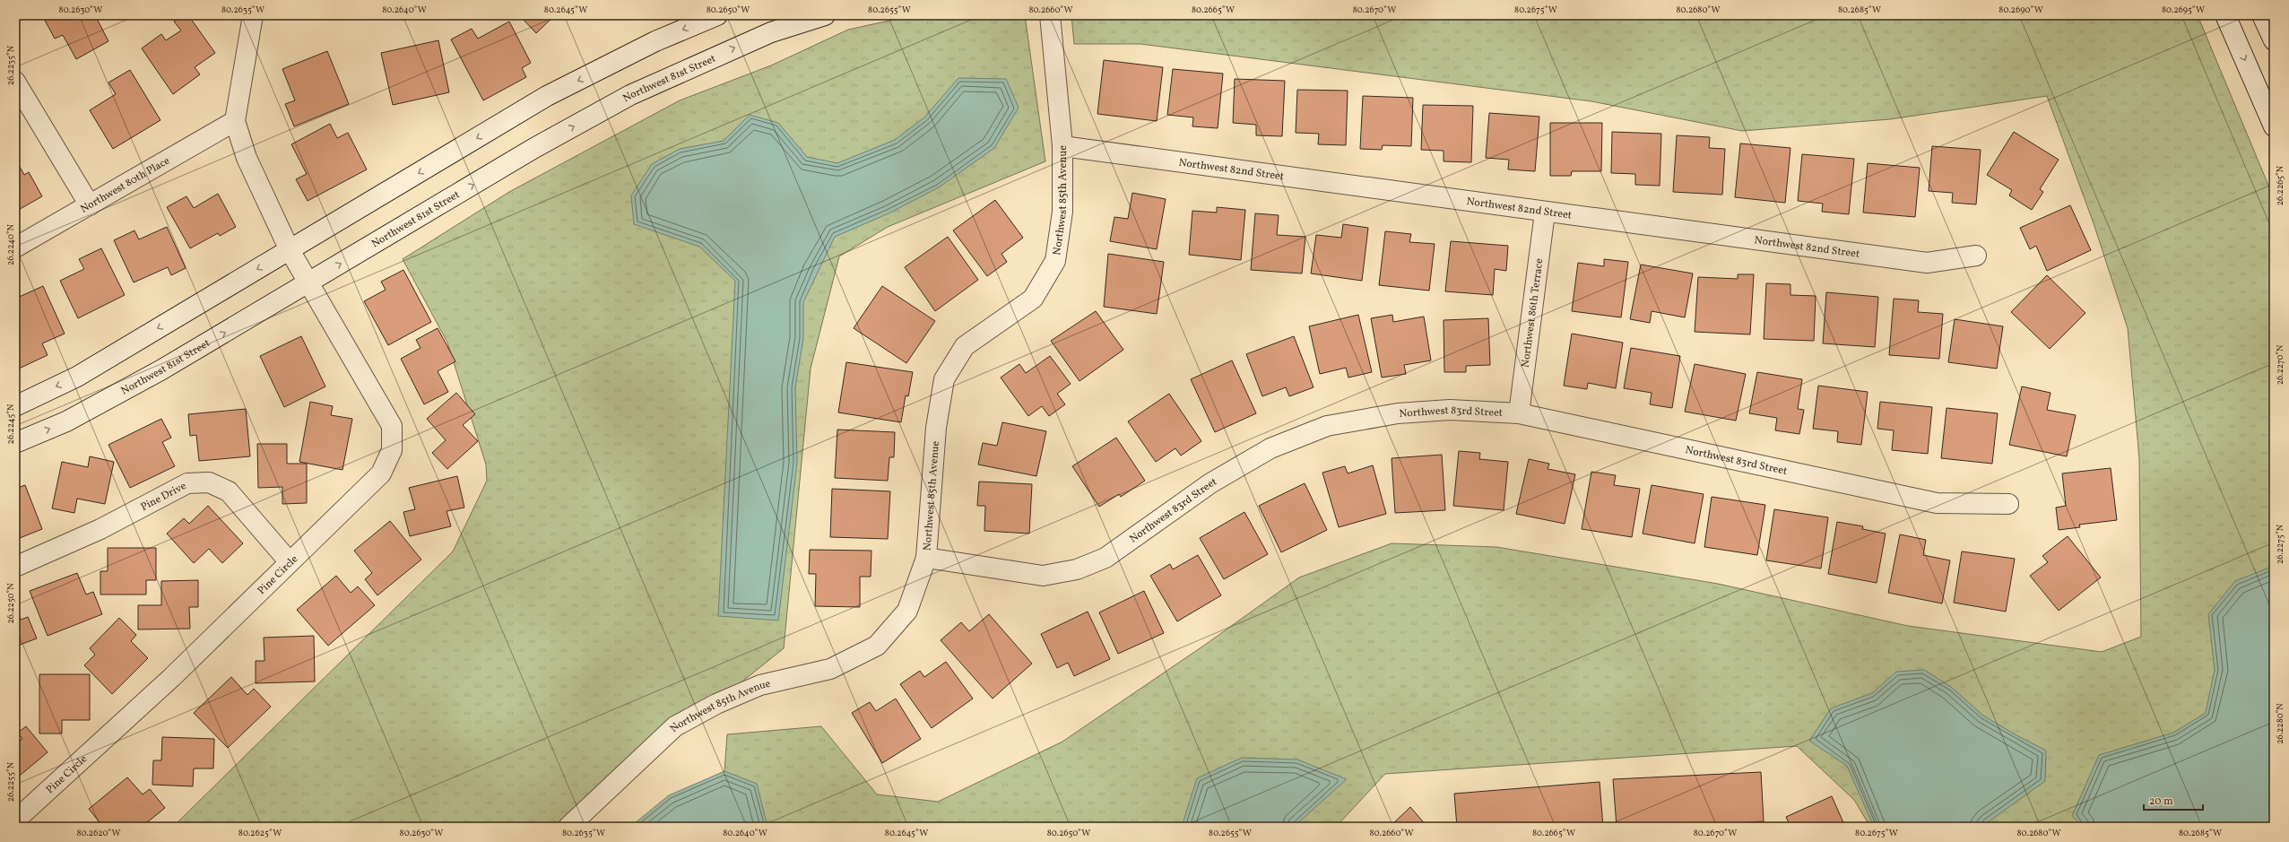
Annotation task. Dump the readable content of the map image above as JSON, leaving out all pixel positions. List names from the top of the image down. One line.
{"streets":{"street":["Northwest 81st Street","Northwest 82nd Street","Northwest 80th Place","Northwest 85th Avenue","Northwest 86th Terrace","Northwest 83rd Street","Pine Drive","Pine Circle"]},"crossings":[["Northwest 81st Street","Pine Circle"],["Northwest 82nd Street","Northwest 85th Avenue"],["Northwest 82nd Street","Northwest 86th Terrace"],["Northwest 80th Place","Pine Circle"],["Northwest 85th Avenue","Northwest 83rd Street"],["Northwest 86th Terrace","Northwest 83rd Street"],["Pine Drive","Pine Circle"]],"scale_bar":"20 m","coordinates":["80.2630°W","80.2635°W","80.2640°W","80.2645°W","80.2650°W","80.2655°W","80.2660°W","80.2665°W","80.2670°W","80.2675°W","80.2680°W","80.2685°W","80.2690°W","80.2695°W","26.2235°N","26.2265°N","26.2240°N","26.2270°N","26.2245°N","26.2275°N","26.2250°N","26.2280°N","26.2255°N","80.2620°W","80.2625°W"]}
